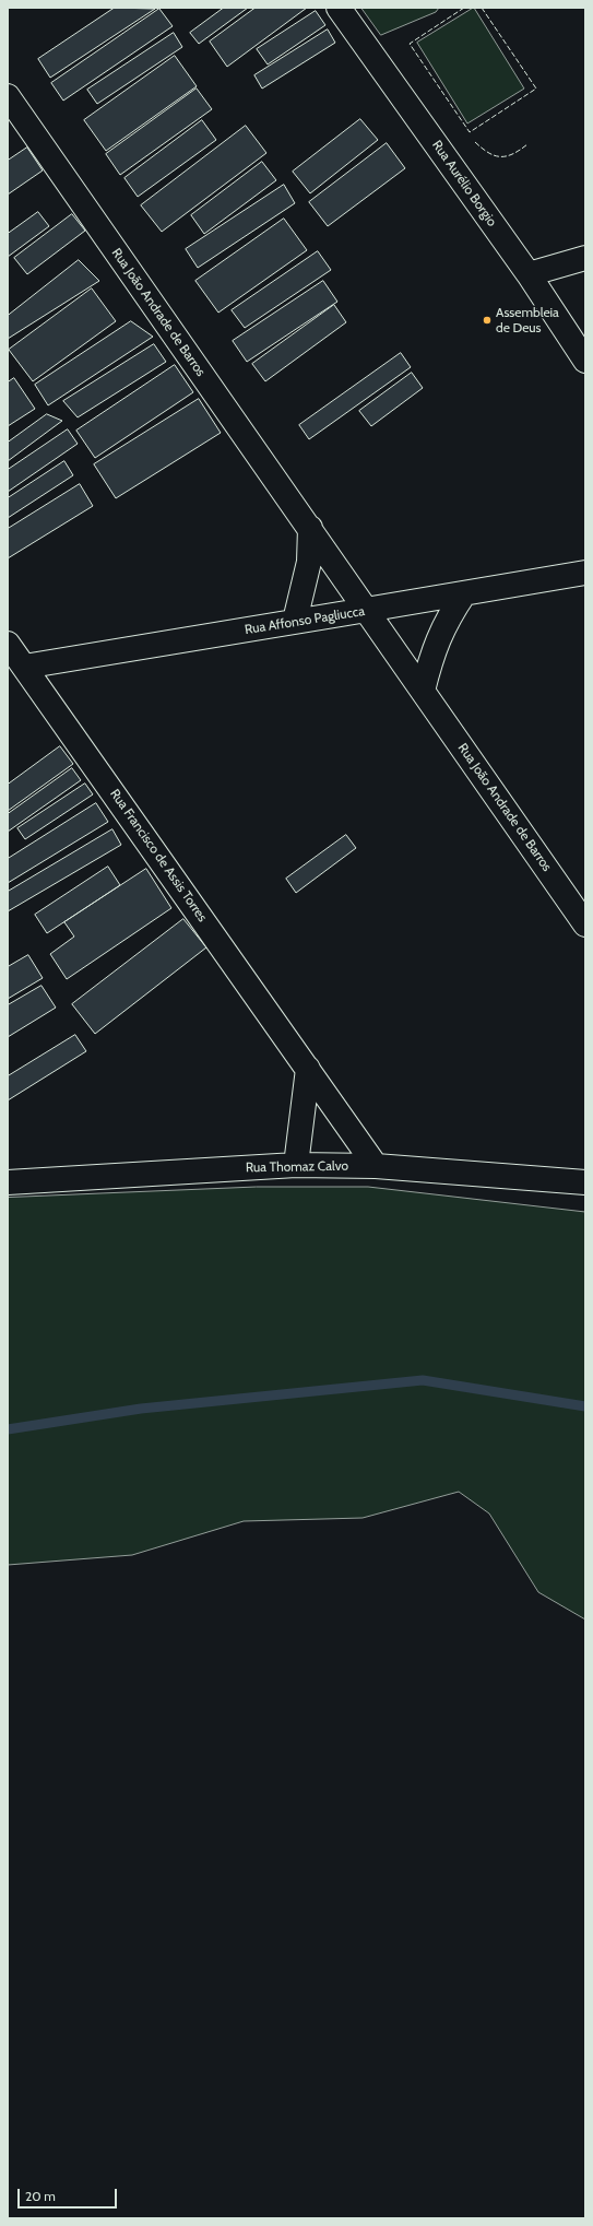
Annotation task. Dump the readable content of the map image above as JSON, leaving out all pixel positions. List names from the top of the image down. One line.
{"streets":{"street":["Rua Aurélio Borgio","Rua João Andrade de Barros","Rua Affonso Pagliucca","Rua Francisco de Assis Torres","Rua Thomaz Calvo"]},"crossings":[["Rua João Andrade de Barros","Rua Affonso Pagliucca"],["Rua Affonso Pagliucca","Rua Francisco de Assis Torres"],["Rua Francisco de Assis Torres","Rua Thomaz Calvo"]],"places":["Assembleia de Deus"],"scale_bar":"20 m"}
